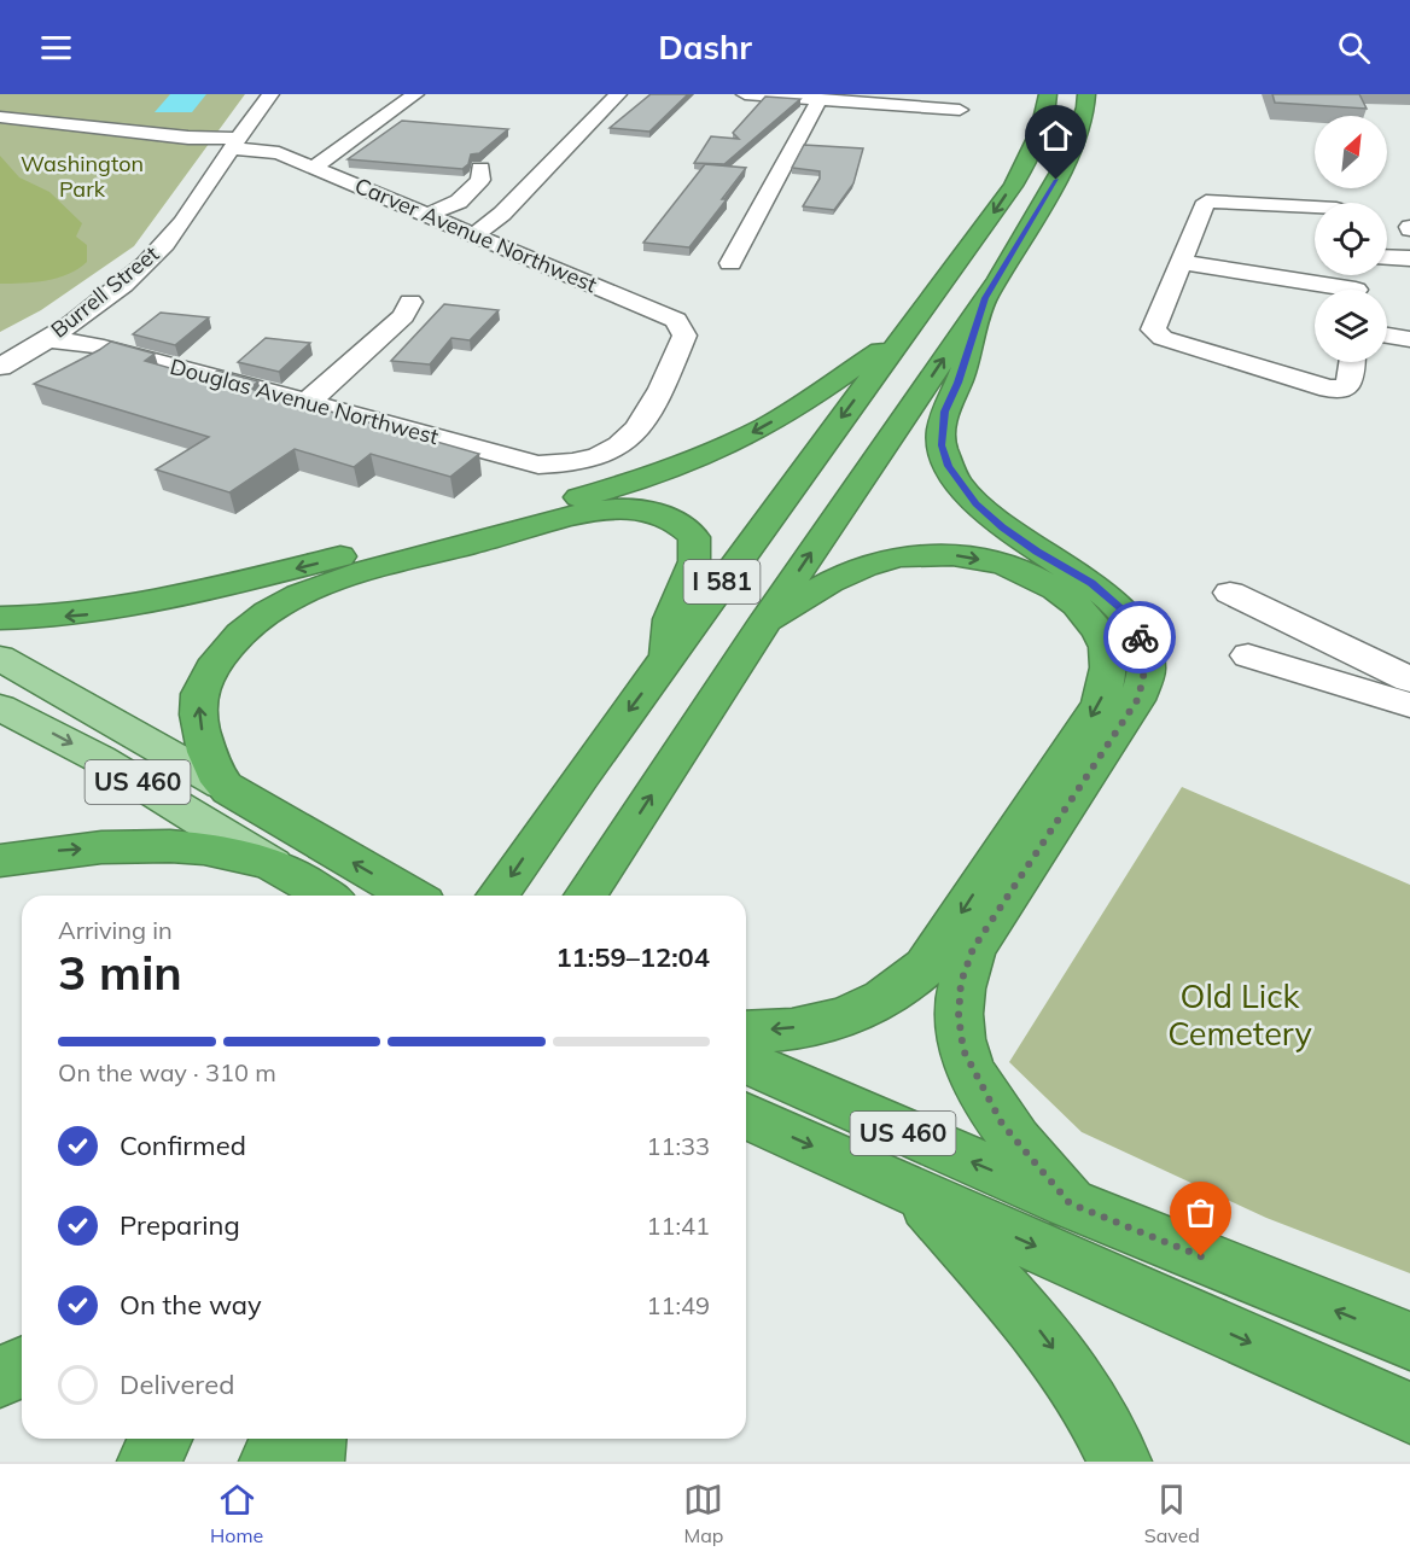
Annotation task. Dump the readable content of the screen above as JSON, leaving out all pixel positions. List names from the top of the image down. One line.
{"streets":{"highway":["I 581","US 460"],"street":["Carver Avenue Northwest","Burrell Street","Douglas Avenue Northwest"]},"crossings":[["Carver Avenue Northwest","Burrell Street"],["Carver Avenue Northwest","Douglas Avenue Northwest"],["Burrell Street","Douglas Avenue Northwest"]],"parks":["Washington Park","Old Lick Cemetery"],"north":"top right","page":{"header":"Dashr","heading":["3 min","Arriving in","11:59–12:04"],"bar":"On the way · 310 m","list":[["Confirmed","11:33"],["Preparing","11:41"],["On the way","11:49"],"Delivered"],"tabs":["Home","Map","Saved"]}}
